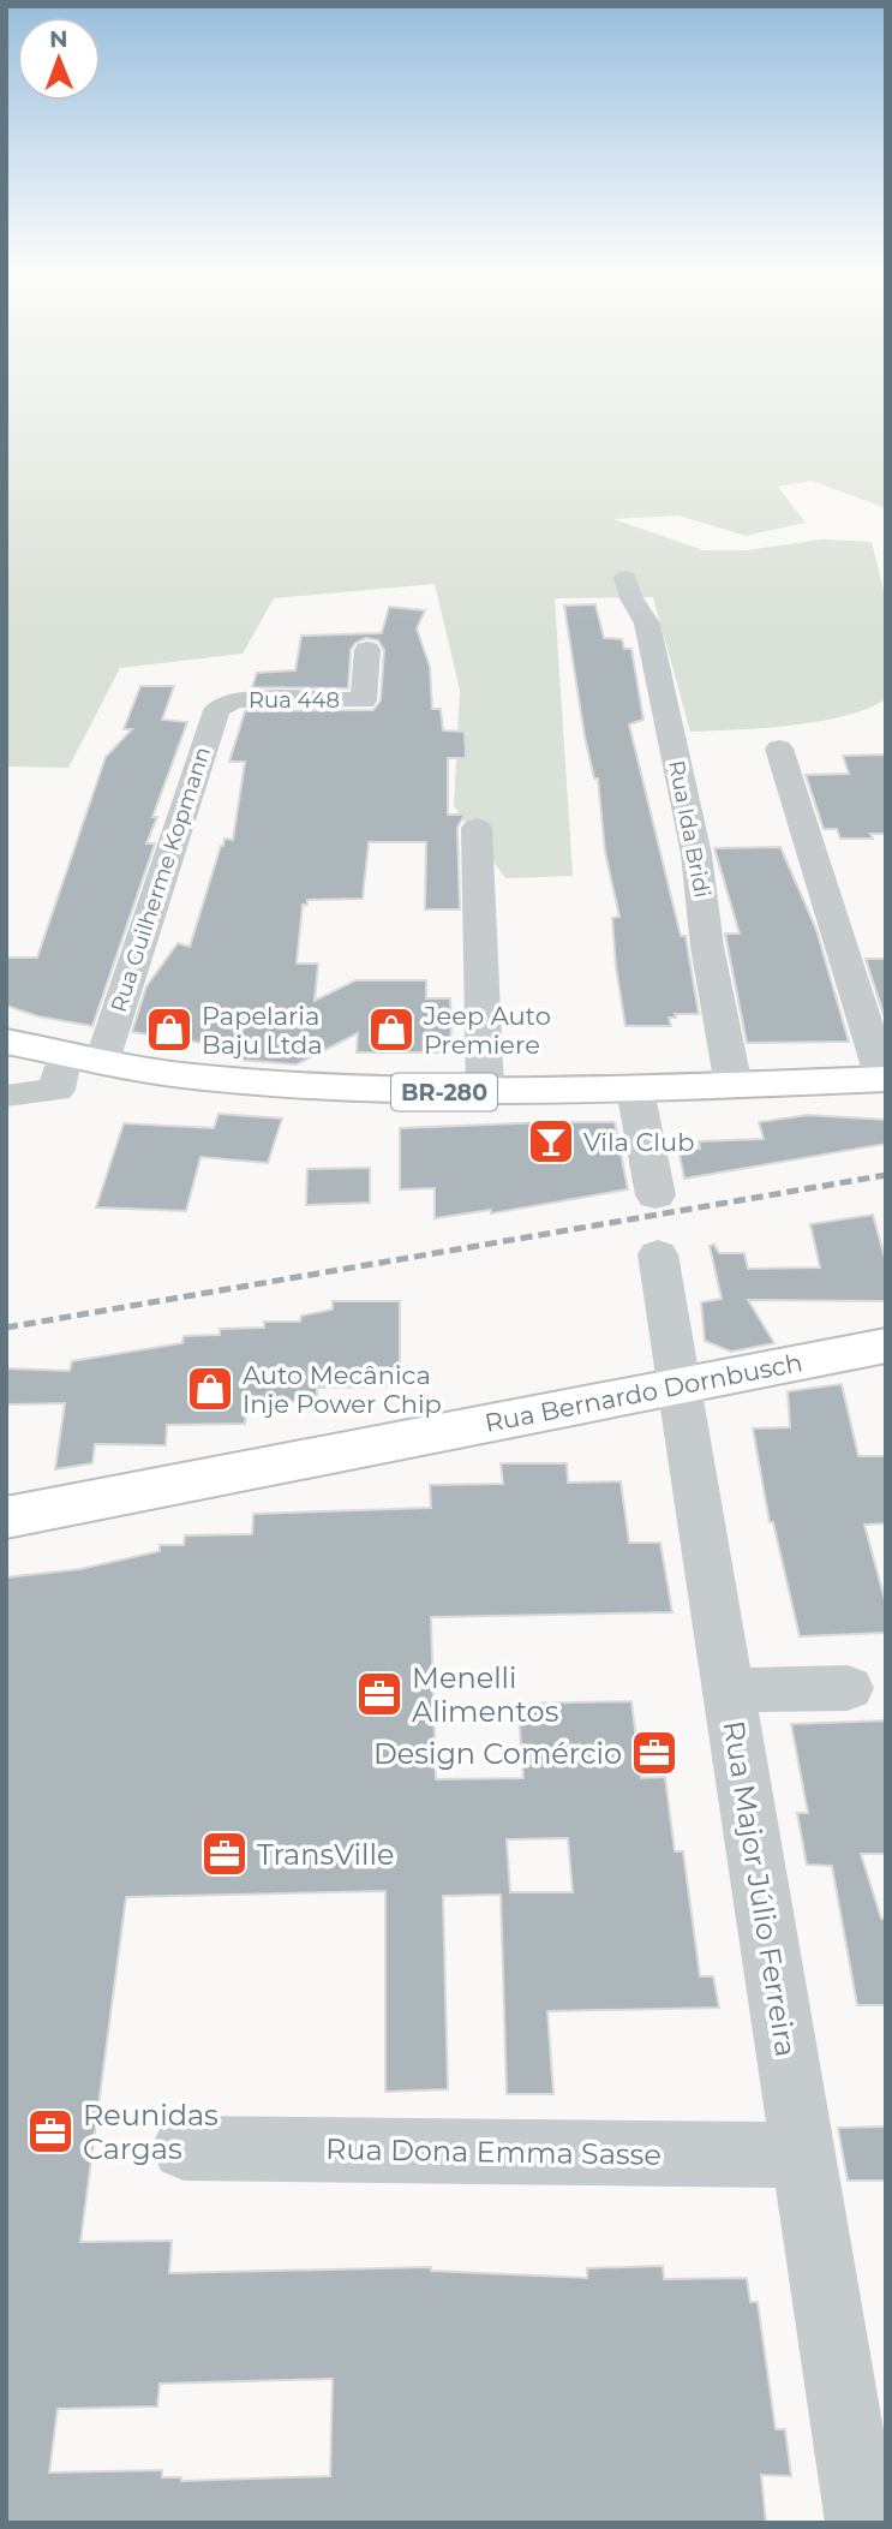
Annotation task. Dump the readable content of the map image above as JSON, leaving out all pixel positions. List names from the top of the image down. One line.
{"streets":{"highway":["BR-280","Rua Bernardo Dornbusch"],"street":["Rua 448","Rua Ida Bridi","Rua Guilherme Kopmann","Rua Major Júlio Ferreira","Rua Dona Emma Sasse"]},"crossings":[["Rua 448","Rua Guilherme Kopmann"],["Rua Ida Bridi","BR-280"],["Rua Guilherme Kopmann","BR-280"],["Rua Bernardo Dornbusch","Rua Major Júlio Ferreira"],["Rua Major Júlio Ferreira","Rua Dona Emma Sasse"]],"places":{"shop":["Papelaria Baju Ltda","Jeep Auto Premiere","Auto Mecânica Inje Power Chip"],"bar":["Vila Club"],"office":["Menelli Alimentos","Design Comércio","TransVille","Reunidas Cargas"]},"north":"top"}
